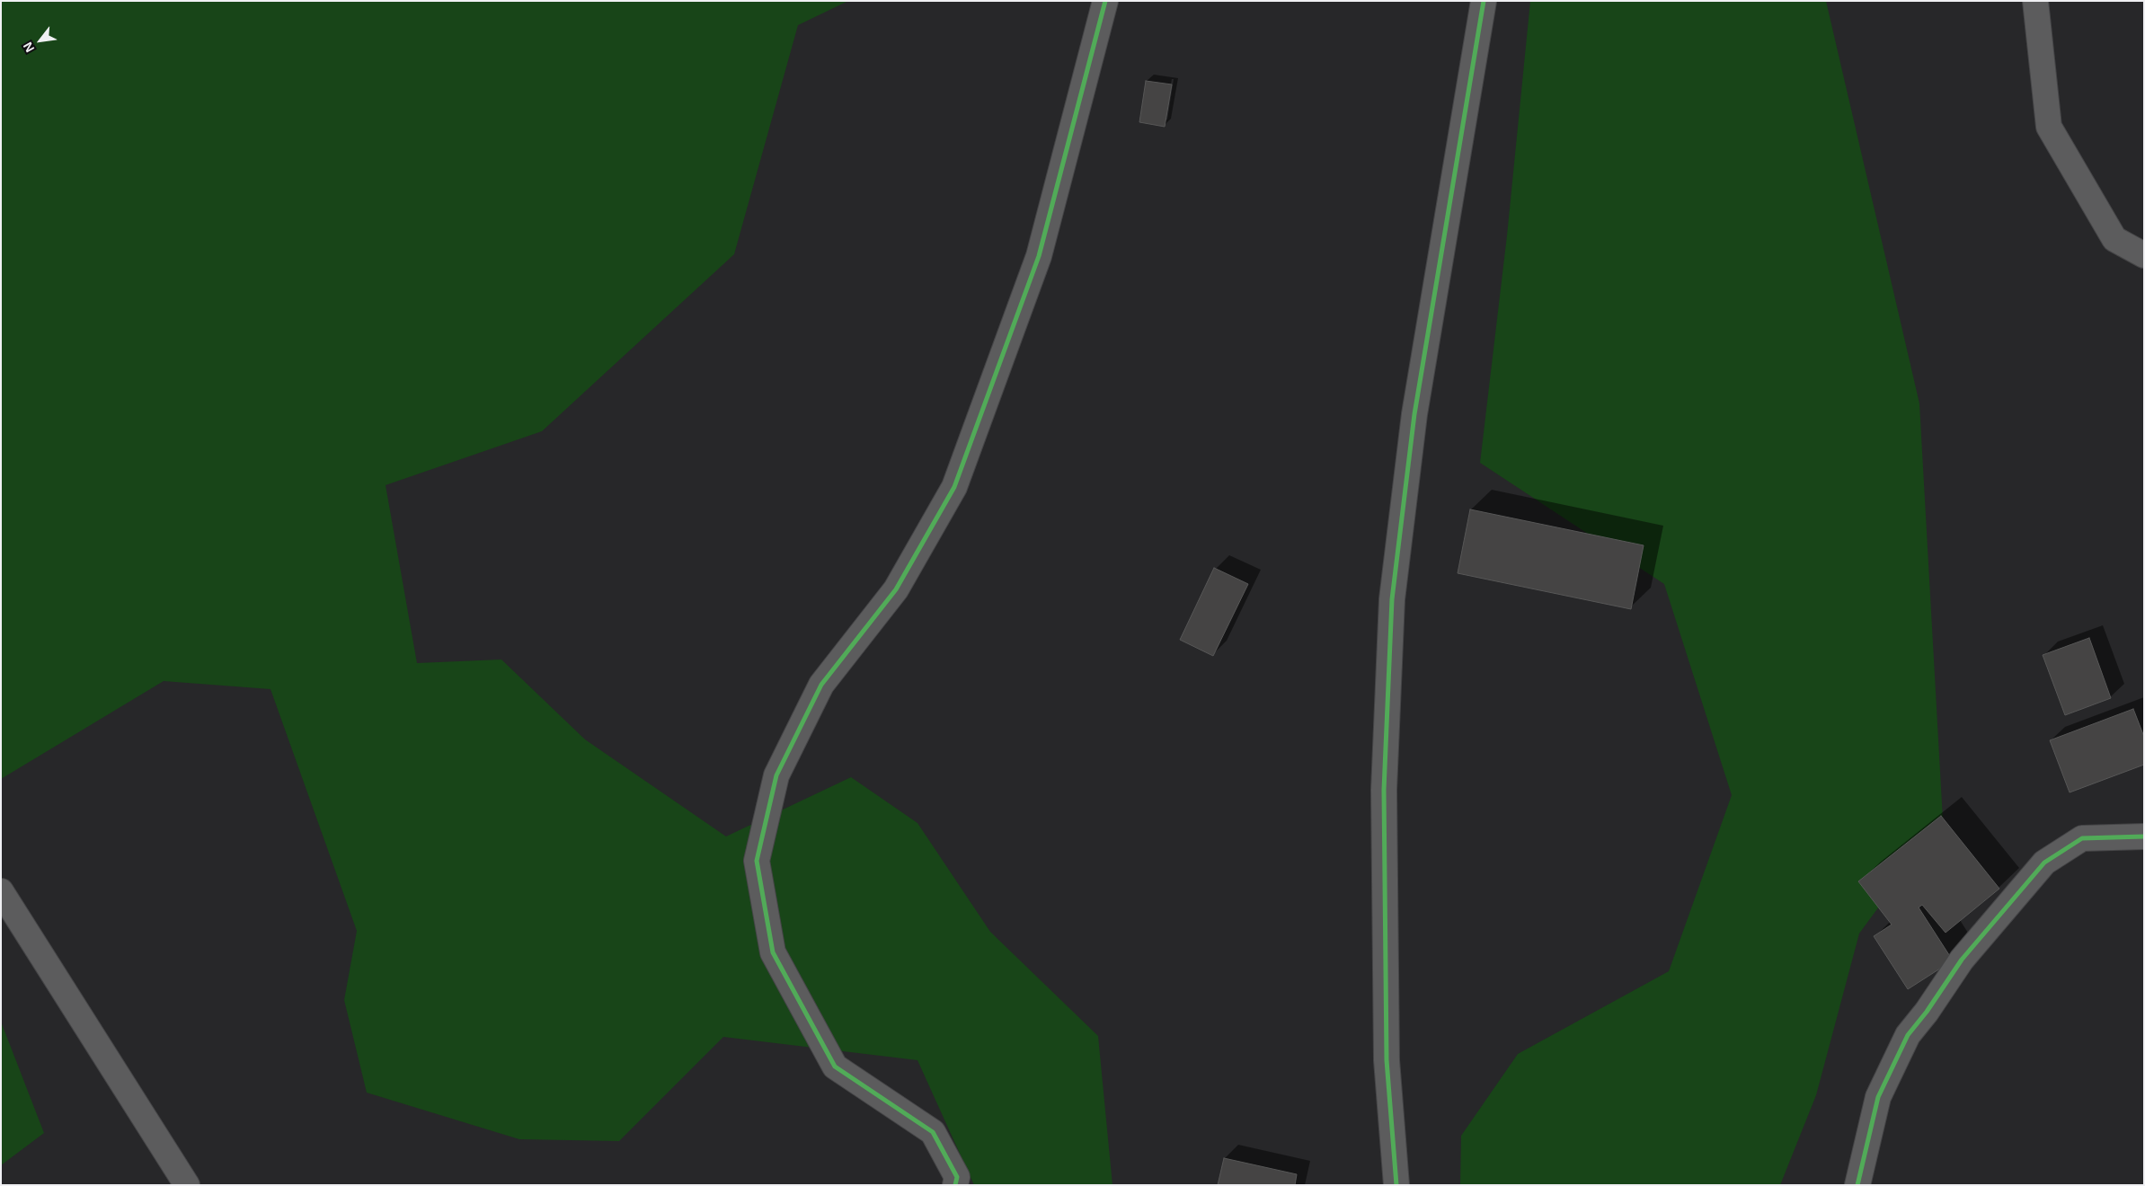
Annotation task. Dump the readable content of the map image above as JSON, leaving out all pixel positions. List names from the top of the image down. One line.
{"north":"bottom left"}
